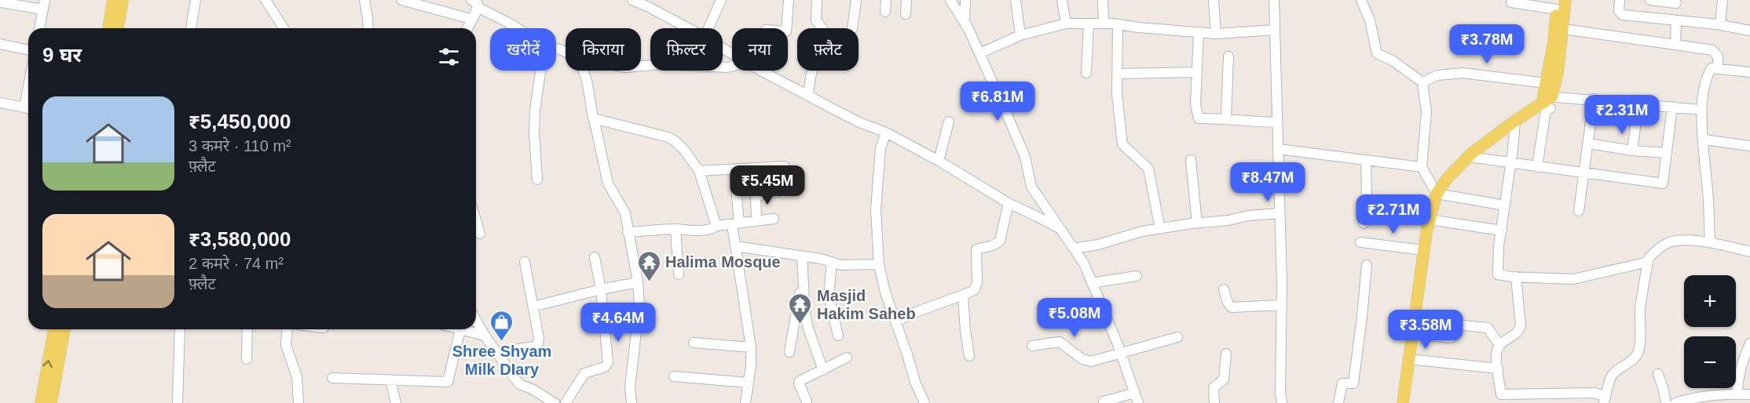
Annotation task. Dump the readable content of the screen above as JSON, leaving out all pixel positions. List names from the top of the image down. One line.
{"places":{"temple":["Halima Mosque","Masjid Hakim Saheb"],"shop":["Shree Shyam Milk DIary"]},"page":{"price":["₹3.78M","₹6.81M","₹2.31M","₹8.47M","₹5.45M","₹2.71M","₹5.08M","₹4.64M","₹3.58M"],"chip":["खरीदें","किराया","फ़िल्टर","नया","फ़्लैट"],"heading":"9 घर","list":[{"name":"₹5,450,000","note":"3 कमरे · 110 m² · फ़्लैट"},{"name":"₹3,580,000","note":"2 कमरे · 74 m² · फ़्लैट"}],"map_buttons":["+","−"]}}
